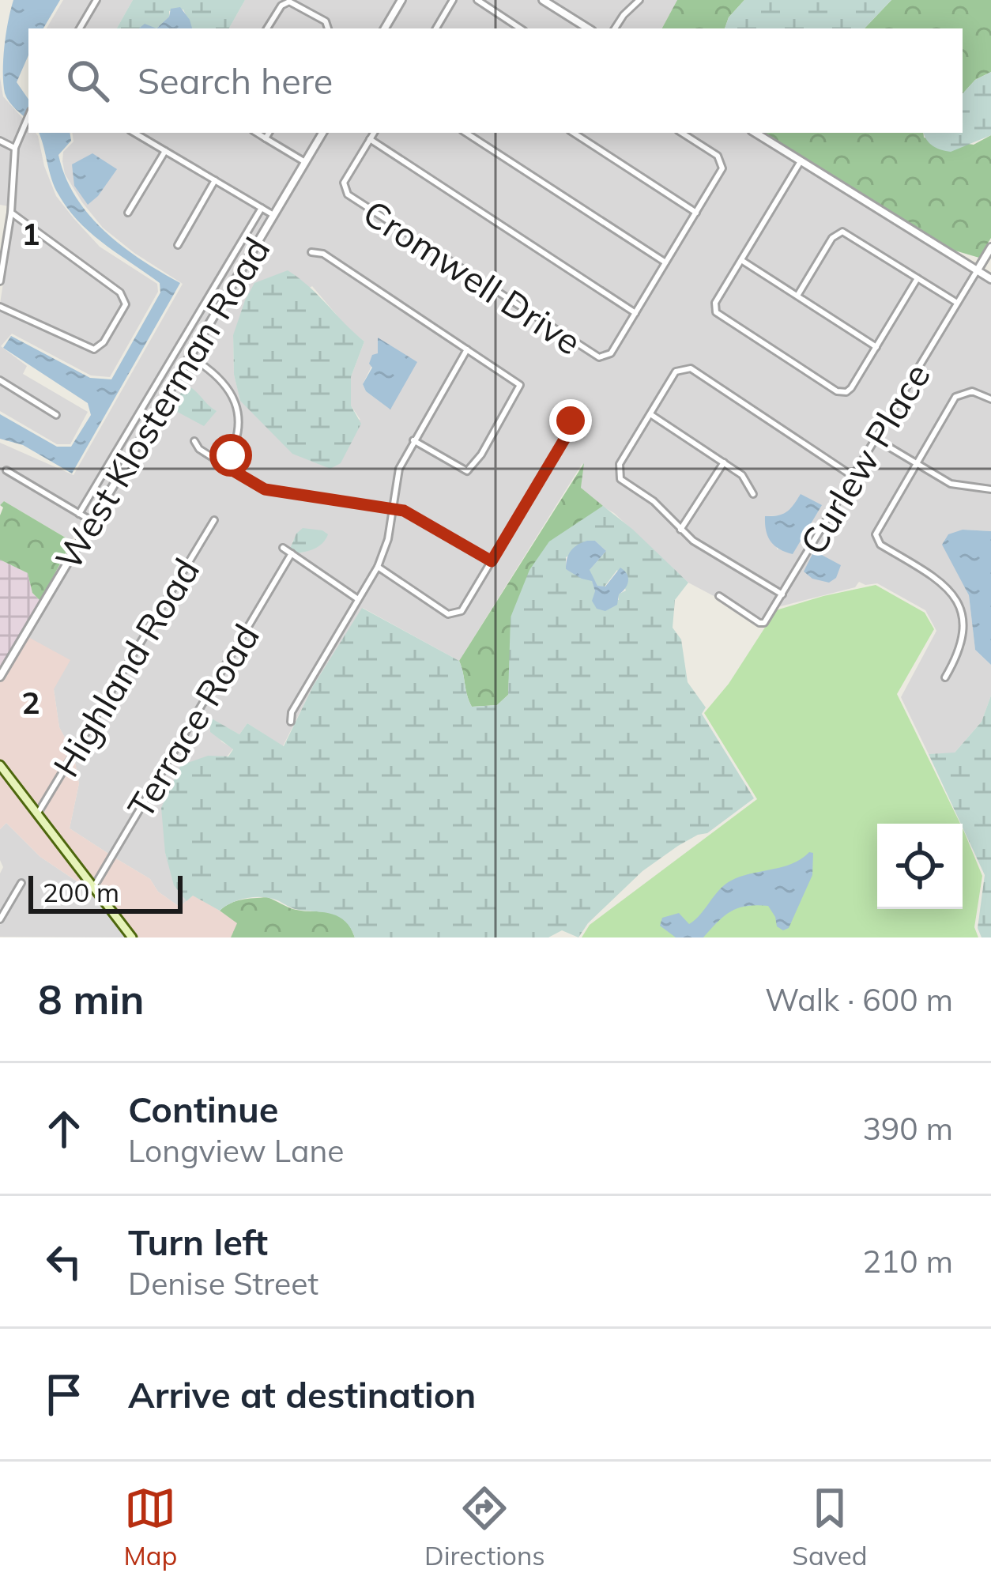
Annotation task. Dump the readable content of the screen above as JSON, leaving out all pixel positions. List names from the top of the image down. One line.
{"streets":{"street":["Cromwell Drive","West Klosterman Road","Curlew Place","Highland Road","Terrace Road"]},"scale_bar":"200 m","page":{"search":"Search here","scale":"200 m","heading":["8 min","Walk · 600 m"],"list":[["Continue","Longview Lane","390 m"],["Turn left","Denise Street","210 m"],"Arrive at destination"],"nav":["Map","Directions","Saved"]},"grid":{"rows":["1","2"]}}
